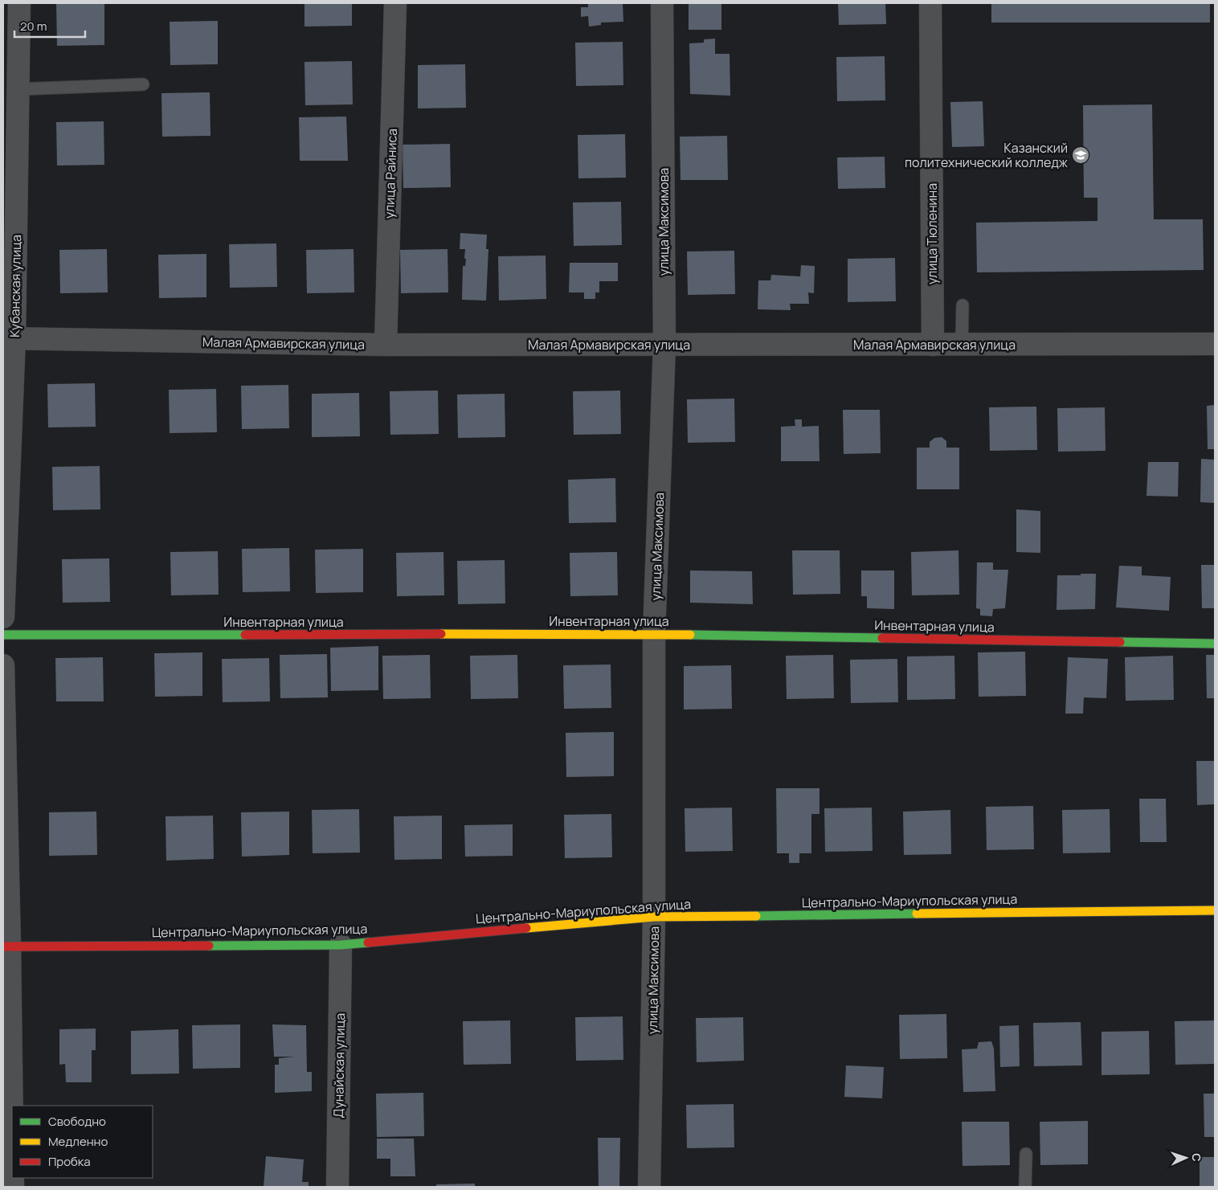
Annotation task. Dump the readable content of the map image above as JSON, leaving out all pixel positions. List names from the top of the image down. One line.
{"streets":{"street":["улица Райниса","улица Максимова","улица Тюленина","Кубанская улица","Малая Армавирская улица","Инвентарная улица","Центрально-Мариупольская улица","Дунайская улица"]},"crossings":[["улица Райниса","Малая Армавирская улица"],["улица Максимова","Малая Армавирская улица"],["улица Максимова","Инвентарная улица"],["улица Максимова","Центрально-Мариупольская улица"],["улица Тюленина","Малая Армавирская улица"],["Кубанская улица","Малая Армавирская улица"],["Центрально-Мариупольская улица","Дунайская улица"]],"places":{"school or university":["Казанский политехнический колледж"]},"legend":["Свободно","Медленно","Пробка"],"scale_bar":"20 m","north":"right"}
